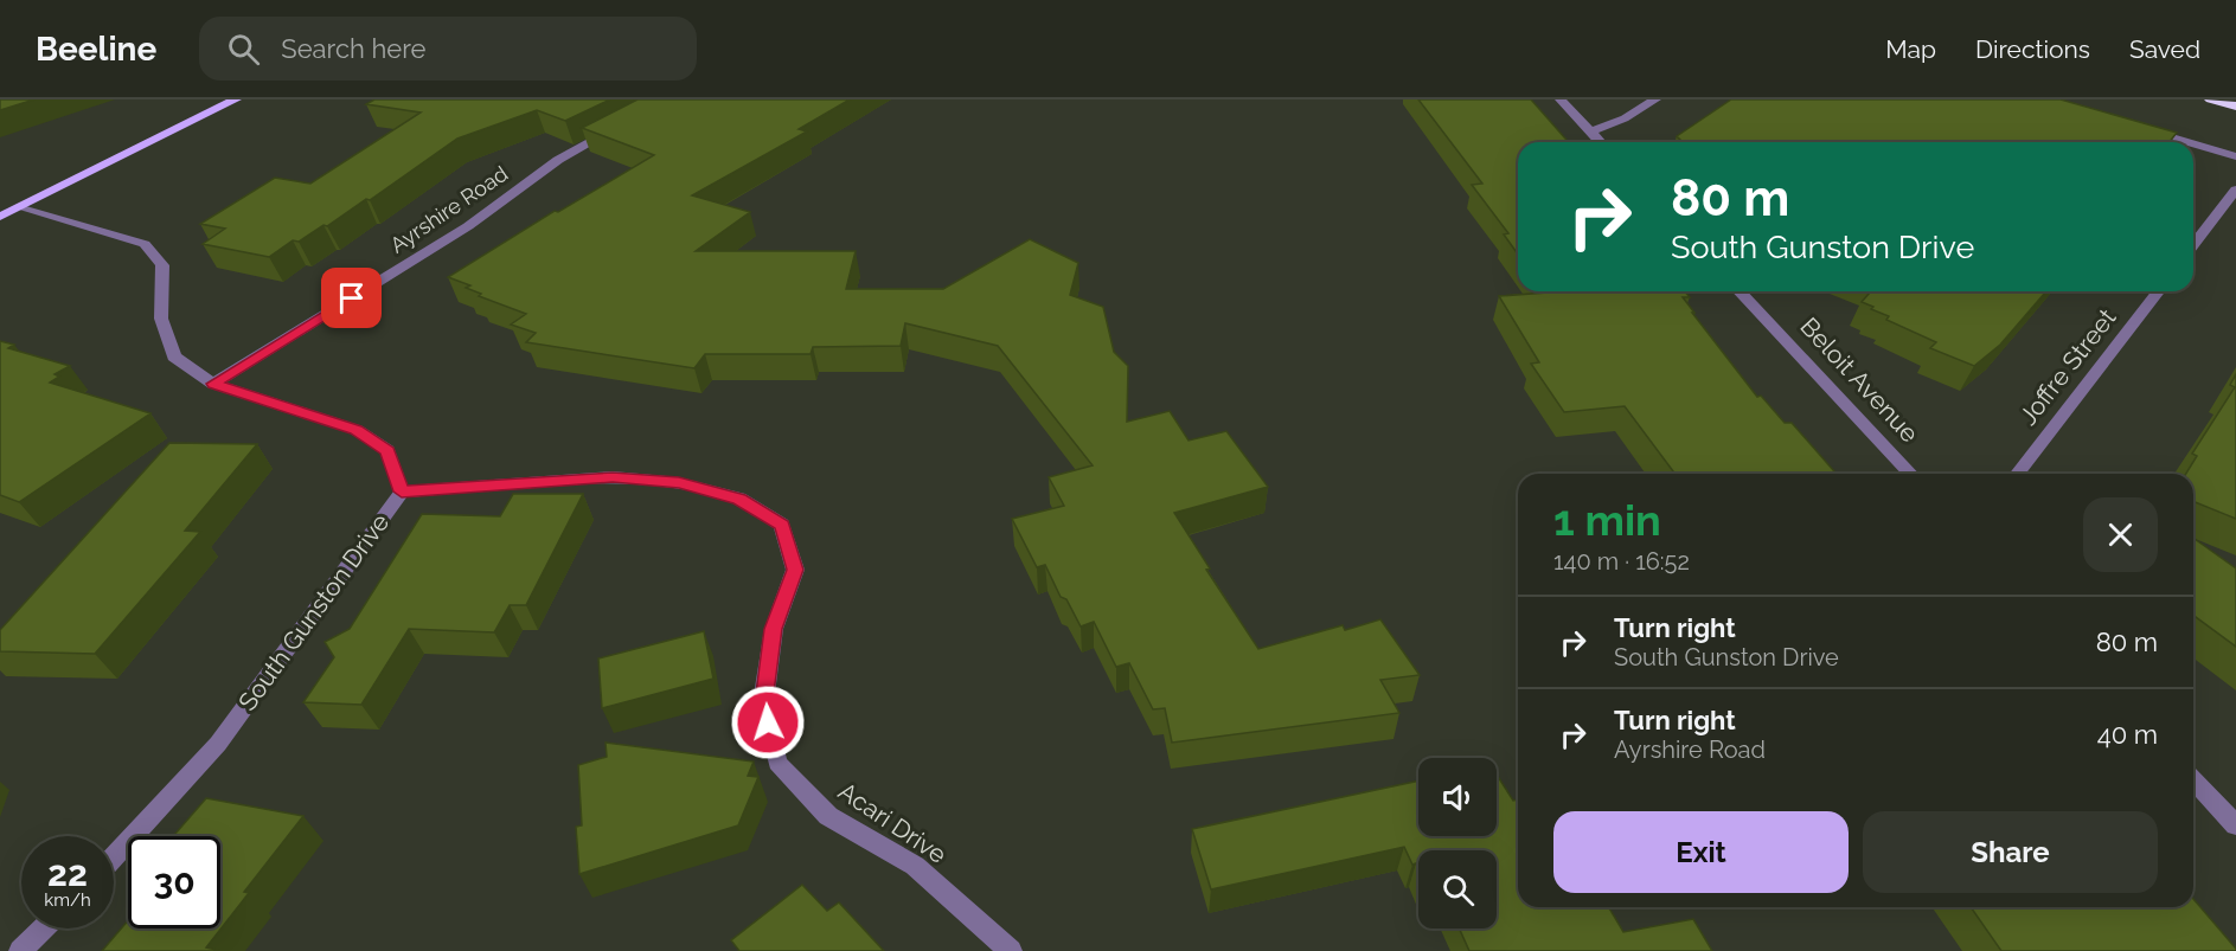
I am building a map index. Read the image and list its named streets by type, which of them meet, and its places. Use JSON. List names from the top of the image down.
{
  "streets": {
    "street": [
      "Ayrshire Road",
      "Joffre Street",
      "Beloit Avenue",
      "South Gunston Drive",
      "Acari Drive"
    ]
  },
  "crossings": [
    ["Ayrshire Road", "South Gunston Drive"],
    ["South Gunston Drive", "Acari Drive"]
  ],
  "page": {
    "header": "Beeline",
    "search": "Search here",
    "nav": ["Map", "Directions", "Saved"],
    "turn": ["80 m", "South Gunston Drive"],
    "heading": ["1 min", "140 m · 16:52"],
    "list": [
      {
        "name": "Turn right",
        "note": "South Gunston Drive",
        "value": "80 m"
      },
      {
        "name": "Turn right",
        "note": "Ayrshire Road",
        "value": "40 m"
      }
    ],
    "buttons": ["Exit", "Share"],
    "speed": "22 km/h",
    "limit": "30"
  }
}
